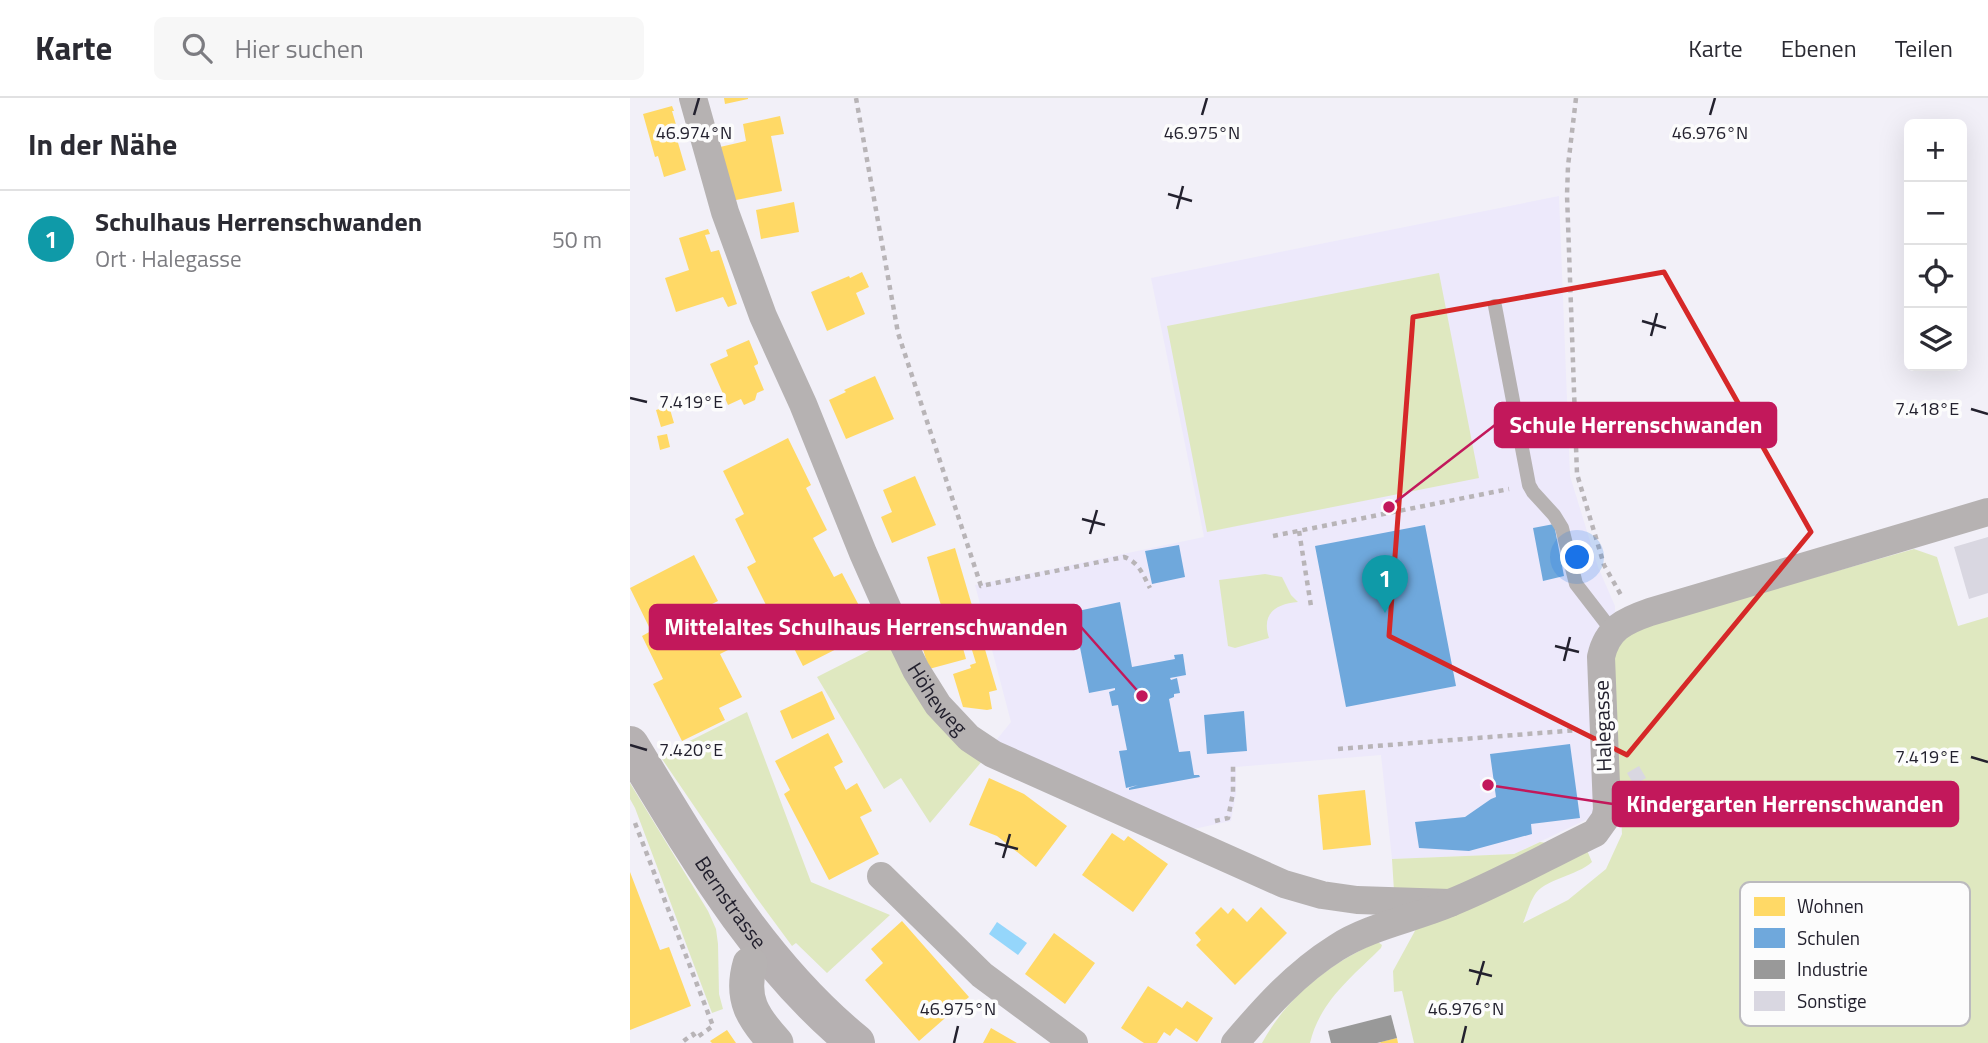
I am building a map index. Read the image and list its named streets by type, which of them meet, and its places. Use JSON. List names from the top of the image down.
{
  "streets": {
    "main road": ["Bernstrasse"],
    "street": ["Höheweg", "Halegasse"]
  },
  "crossings": [
    ["Höheweg", "Halegasse"]
  ],
  "places": ["Schule Herrenschwanden", "Mittelaltes Schulhaus Herrenschwanden", "Kindergarten Herrenschwanden"],
  "legend": [
    "Wohnen",
    "Schulen",
    "Industrie",
    "Sonstige"
  ],
  "page": {
    "header": "Karte",
    "search": "Hier suchen",
    "nav": ["Karte", "Ebenen", "Teilen"],
    "heading": "In der Nähe",
    "map_buttons": ["+", "−"],
    "list": [
      {
        "mark": "1",
        "name": "Schulhaus Herrenschwanden",
        "note": "Ort · Halegasse",
        "value": "50 m"
      }
    ],
    "pins": "1"
  },
  "coordinates": [
    "46.974°N",
    "46.975°N",
    "46.976°N",
    "7.419°E",
    "7.418°E",
    "7.420°E"
  ]
}
